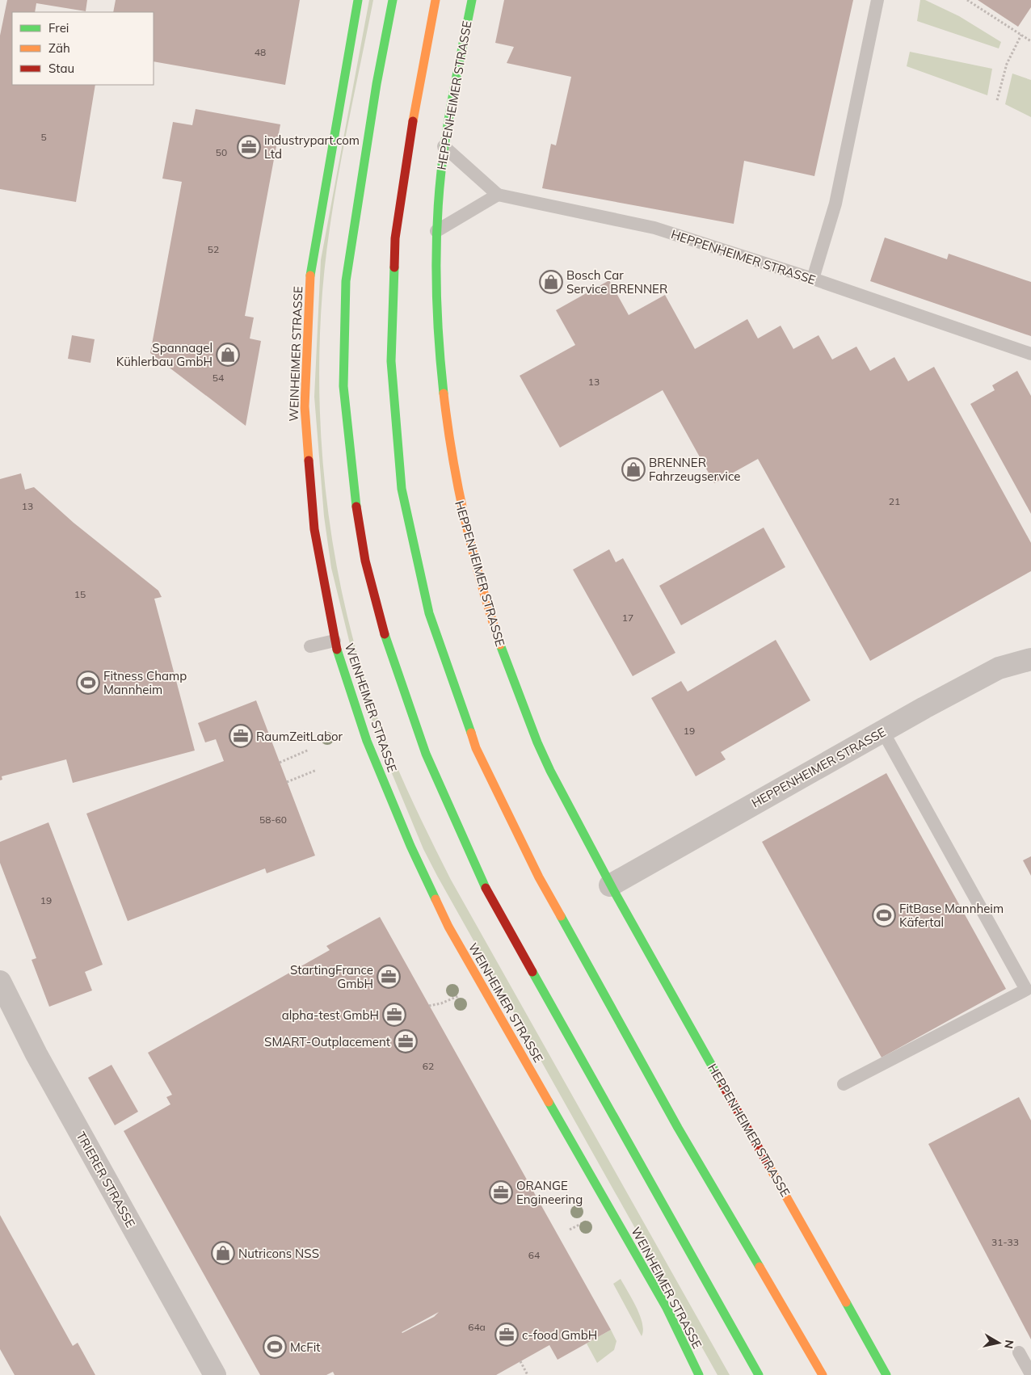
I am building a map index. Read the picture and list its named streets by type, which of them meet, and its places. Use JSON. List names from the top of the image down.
{
  "streets": {
    "main road": ["HEPPENHEIMER STRASSE", "WEINHEIMER STRASSE"],
    "street": ["TRIERER STRASSE"]
  },
  "places": {
    "office": [
      "industrypart.com Ltd",
      "RaumZeitLabor",
      "StartingFrance GmbH",
      "alpha-test GmbH",
      "SMART-Outplacement",
      "ORANGE Engineering",
      "c-food GmbH"
    ],
    "shop": [
      "Bosch Car Service BRENNER",
      "Spannagel Kühlerbau GmbH",
      "BRENNER Fahrzeugservice",
      "Nutricons NSS"
    ],
    "sports": ["Fitness Champ Mannheim", "FitBase Mannheim Käfertal", "McFit"]
  },
  "house_numbers": [
    "48",
    "5",
    "50",
    "52",
    "54",
    "13",
    "21",
    "13",
    "15",
    "17",
    "19",
    "58-60",
    "19",
    "62",
    "31-33",
    "64",
    "64a"
  ],
  "legend": ["Frei", "Zäh", "Stau"],
  "north": "right"
}
